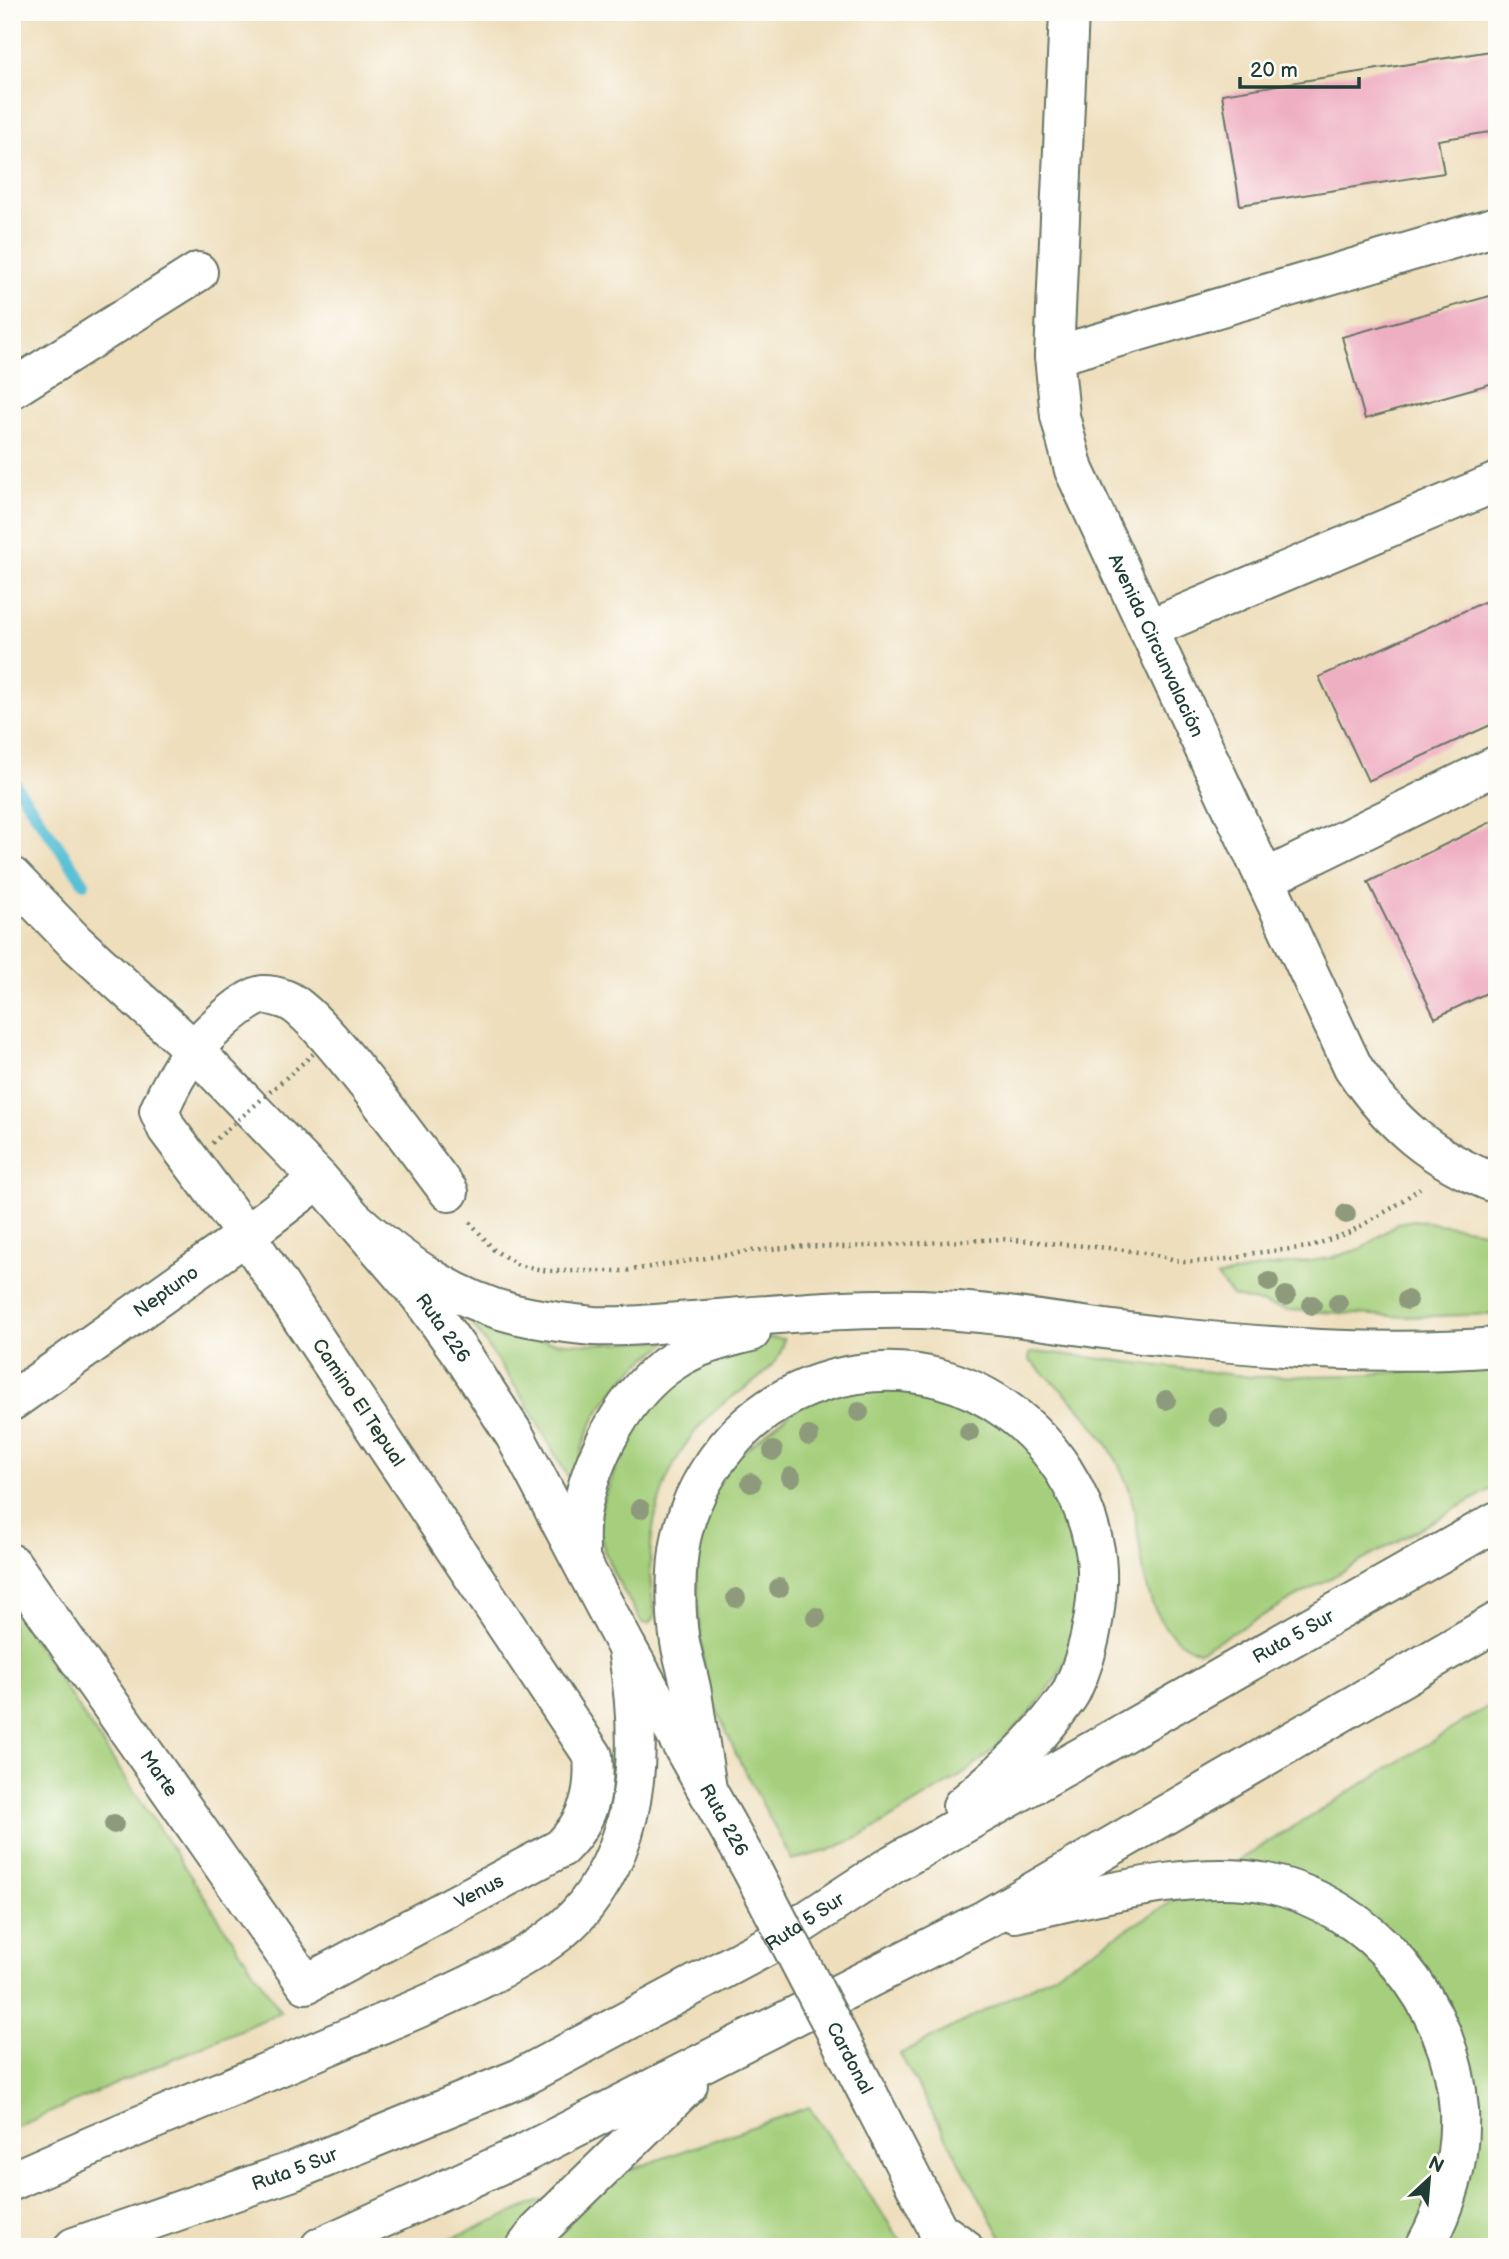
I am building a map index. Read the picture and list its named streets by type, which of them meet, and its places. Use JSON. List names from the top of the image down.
{
  "streets": {
    "main road": [
      "Avenida Circunvalación",
      "Neptuno",
      "Ruta 226",
      "Camino El Tepual",
      "Ruta 5 Sur",
      "Marte",
      "Venus",
      "Cardonal"
    ]
  },
  "crossings": [
    ["Neptuno", "Ruta 226"],
    ["Neptuno", "Camino El Tepual"],
    ["Ruta 226", "Camino El Tepual"],
    ["Ruta 226", "Cardonal"],
    ["Camino El Tepual", "Venus"],
    ["Marte", "Venus"]
  ],
  "scale_bar": "20 m",
  "north": "top right"
}
